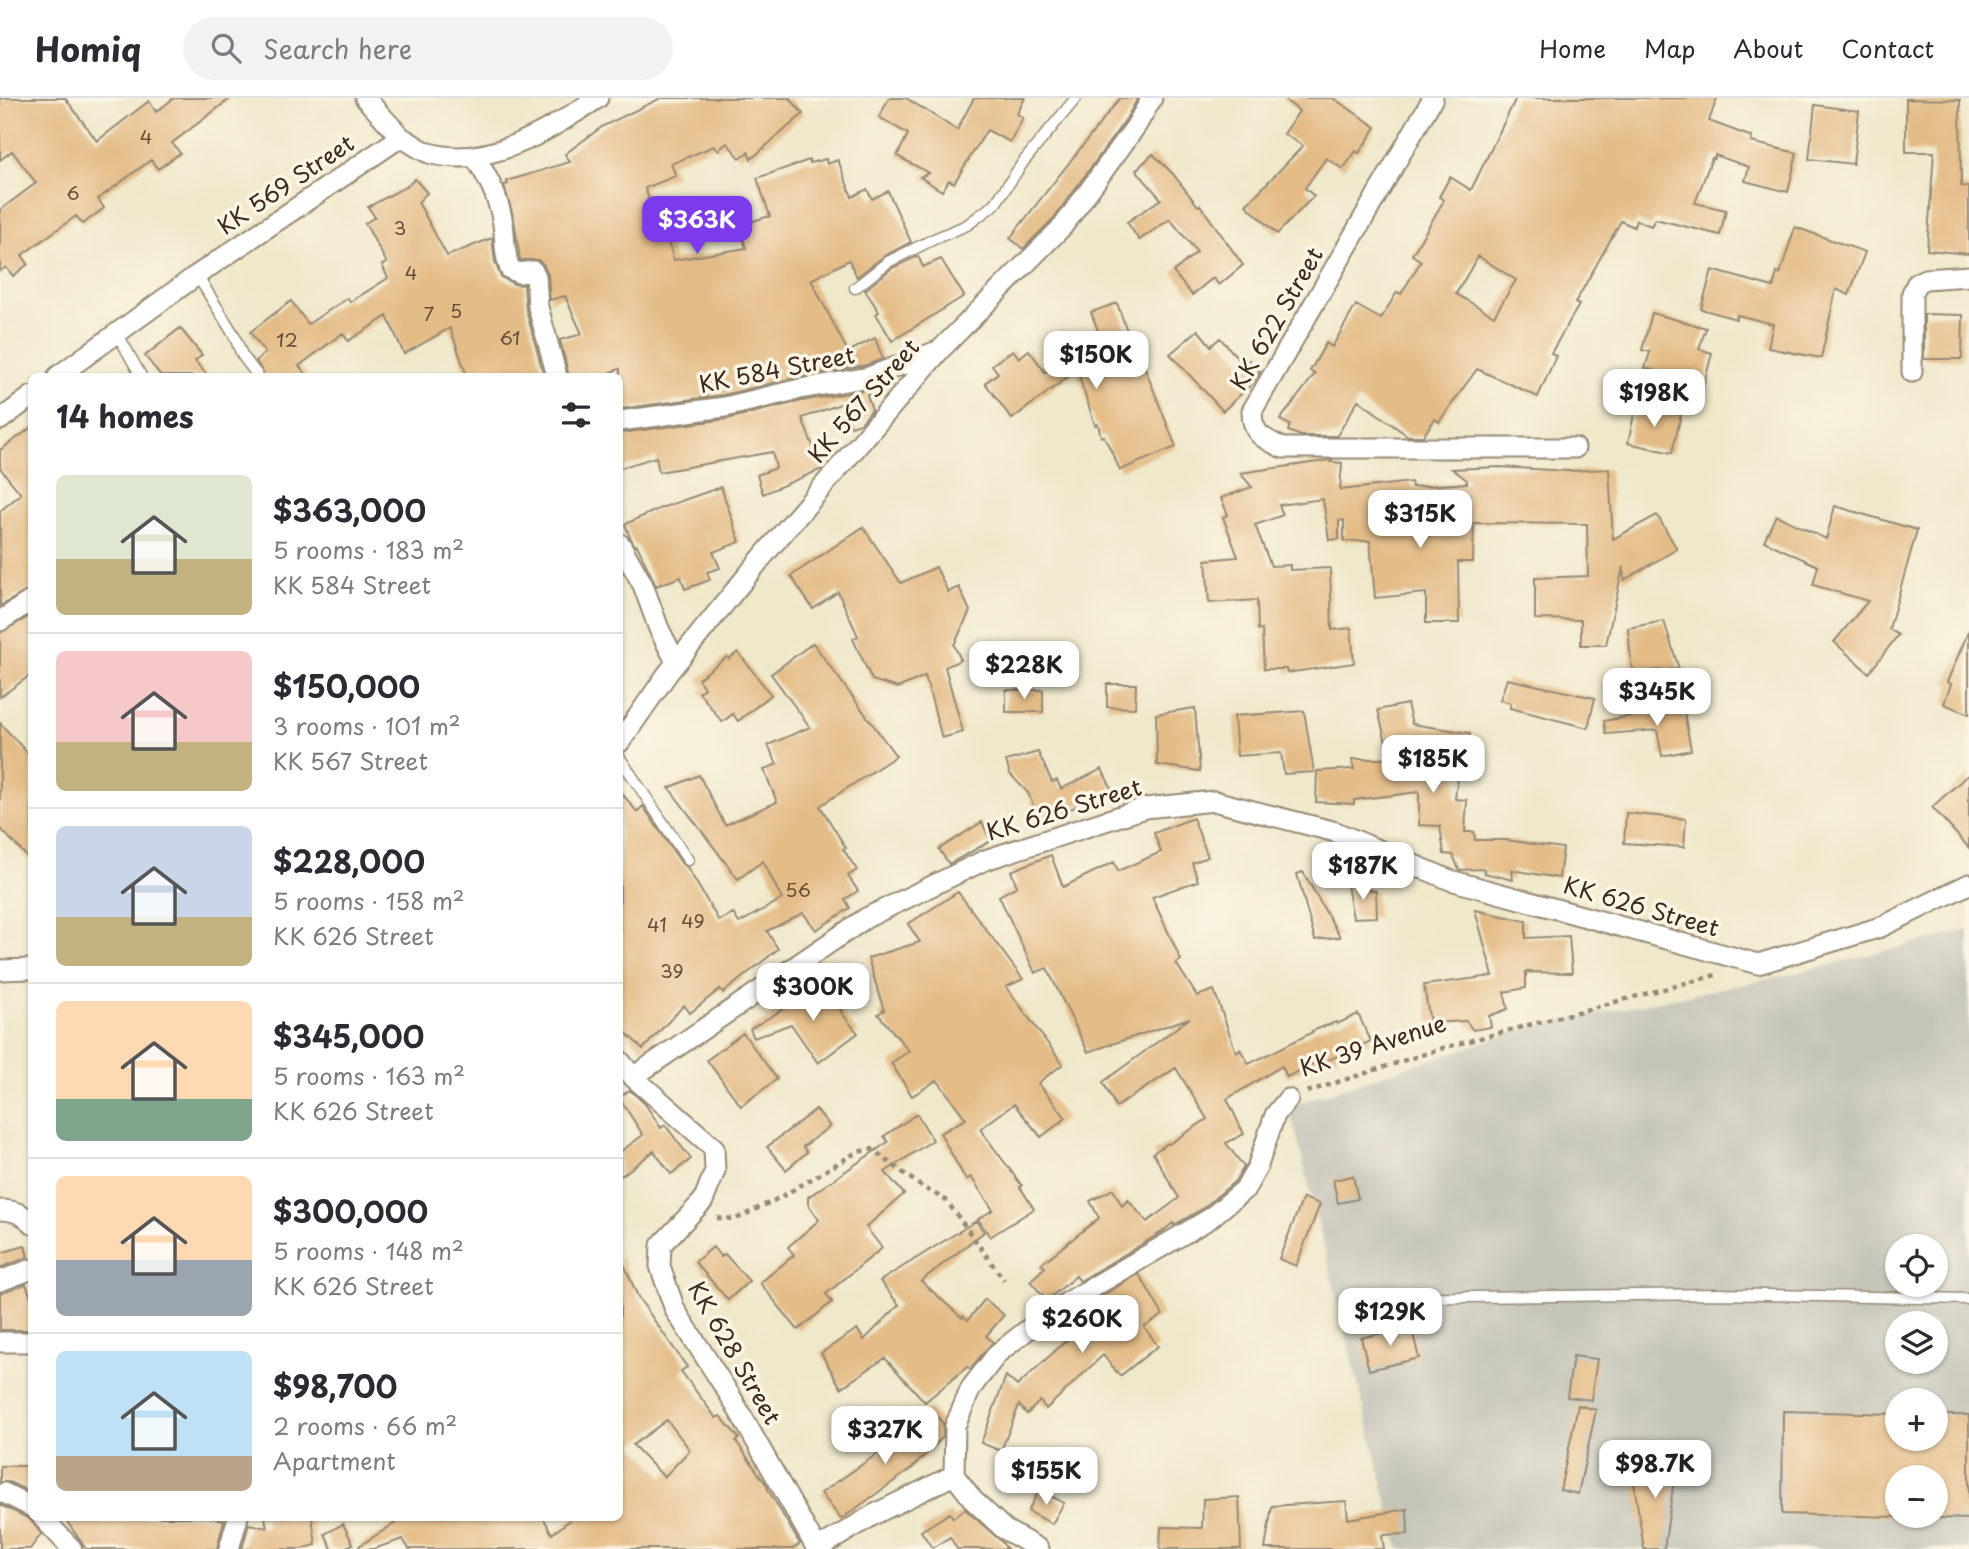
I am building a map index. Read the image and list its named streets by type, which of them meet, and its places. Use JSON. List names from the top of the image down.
{
  "streets": {
    "street": [
      "KK 569 Street",
      "KK 622 Street",
      "KK 584 Street",
      "KK 567 Street",
      "KK 626 Street",
      "KK 39 Avenue",
      "KK 628 Street"
    ]
  },
  "crossings": [
    ["KK 584 Street", "KK 567 Street"],
    ["KK 626 Street", "KK 628 Street"]
  ],
  "house_numbers": [
    "4",
    "6",
    "3",
    "4",
    "5",
    "7",
    "61",
    "12",
    "56",
    "49",
    "41",
    "39"
  ],
  "page": {
    "header": "Homiq",
    "search": "Search here",
    "nav": [
      "Home",
      "Map",
      "About",
      "Contact"
    ],
    "price": [
      "$363K",
      "$150K",
      "$198K",
      "$315K",
      "$228K",
      "$345K",
      "$185K",
      "$187K",
      "$300K",
      "$129K",
      "$260K",
      "$327K",
      "$98.7K",
      "$155K"
    ],
    "heading": "14 homes",
    "list": [
      {
        "name": "$363,000",
        "note": "5 rooms · 183 m² · KK 584 Street"
      },
      {
        "name": "$150,000",
        "note": "3 rooms · 101 m² · KK 567 Street"
      },
      {
        "name": "$228,000",
        "note": "5 rooms · 158 m² · KK 626 Street"
      },
      {
        "name": "$345,000",
        "note": "5 rooms · 163 m² · KK 626 Street"
      },
      {
        "name": "$300,000",
        "note": "5 rooms · 148 m² · KK 626 Street"
      },
      {
        "name": "$98,700",
        "note": "2 rooms · 66 m² · Apartment"
      }
    ],
    "map_buttons": ["+", "−"]
  }
}
